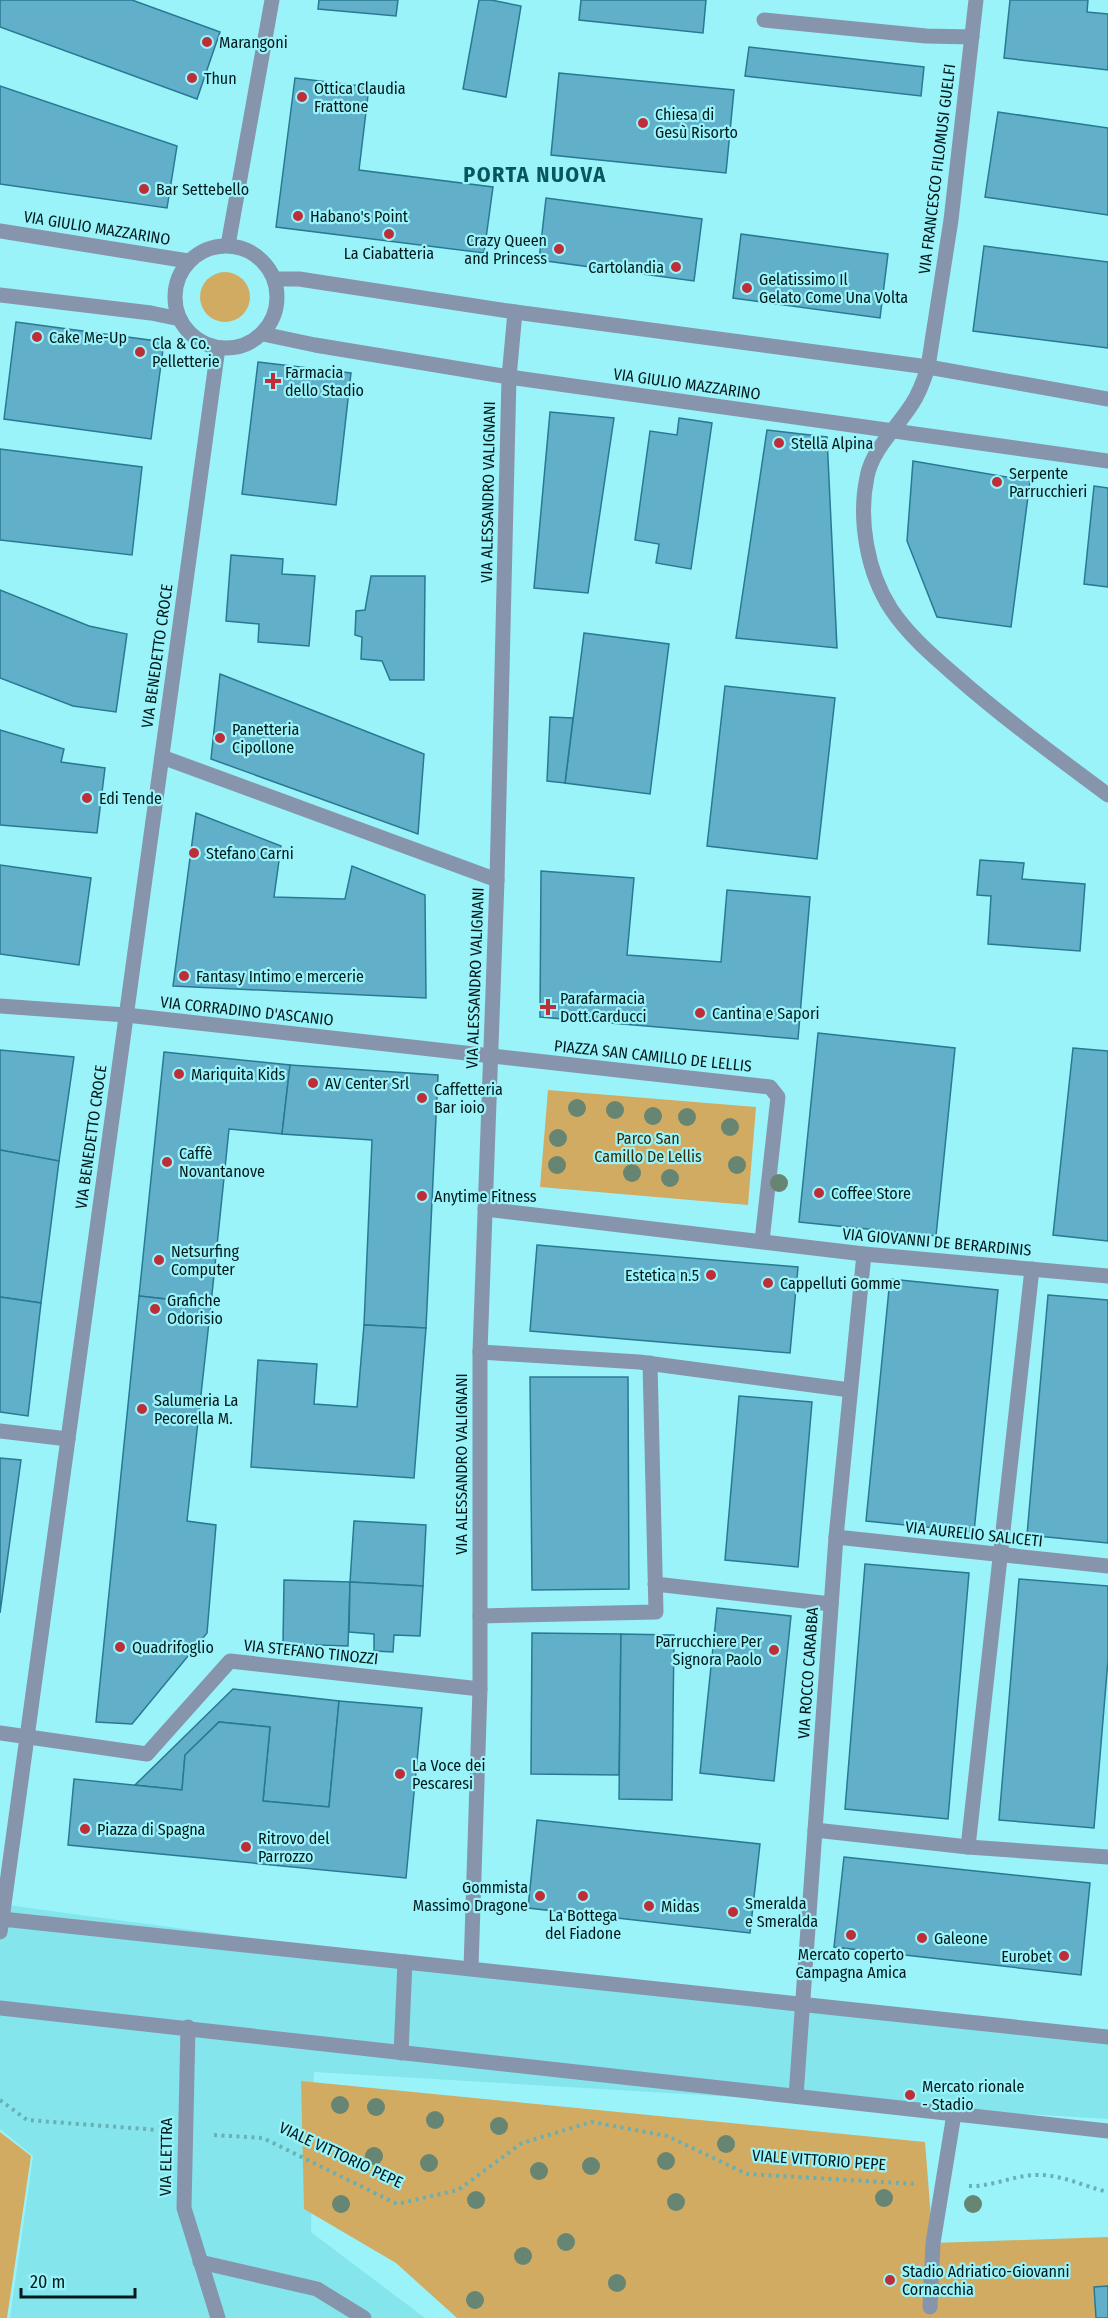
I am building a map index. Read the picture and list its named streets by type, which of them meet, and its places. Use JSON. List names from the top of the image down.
{
  "streets": {
    "street": [
      "VIA FRANCESCO FILOMUSI GUELFI",
      "VIA GIULIO MAZZARINO",
      "VIA ALESSANDRO VALIGNANI",
      "VIA BENEDETTO CROCE",
      "VIA CORRADINO D'ASCANIO",
      "PIAZZA SAN CAMILLO DE LELLIS",
      "VIA GIOVANNI DE BERARDINIS",
      "VIA AURELIO SALICETI",
      "VIA STEFANO TINOZZI",
      "VIA ROCCO CARABBA",
      "VIA ELETTRA"
    ],
    "path": ["VIALE VITTORIO PEPE"]
  },
  "crossings": [
    ["VIA FRANCESCO FILOMUSI GUELFI", "VIA GIULIO MAZZARINO"],
    ["VIA GIULIO MAZZARINO", "VIA ALESSANDRO VALIGNANI"],
    ["VIA GIULIO MAZZARINO", "VIA BENEDETTO CROCE"],
    ["VIA ALESSANDRO VALIGNANI", "VIA CORRADINO D'ASCANIO"],
    ["VIA ALESSANDRO VALIGNANI", "PIAZZA SAN CAMILLO DE LELLIS"],
    ["VIA ALESSANDRO VALIGNANI", "VIA STEFANO TINOZZI"],
    ["VIA BENEDETTO CROCE", "VIA CORRADINO D'ASCANIO"],
    ["VIA BENEDETTO CROCE", "VIA STEFANO TINOZZI"],
    ["VIA CORRADINO D'ASCANIO", "PIAZZA SAN CAMILLO DE LELLIS"],
    ["PIAZZA SAN CAMILLO DE LELLIS", "VIA GIOVANNI DE BERARDINIS"],
    ["VIA GIOVANNI DE BERARDINIS", "VIA ROCCO CARABBA"],
    ["VIA AURELIO SALICETI", "VIA ROCCO CARABBA"],
    ["VIALE VITTORIO PEPE", "VIA ELETTRA"]
  ],
  "districts": ["PORTA NUOVA"],
  "parks": ["Parco San Camillo De Lellis"],
  "places": {
    "other": [
      "Marangoni",
      "Thun",
      "Ottica Claudia Frattone",
      "Chiesa di Gesù Risorto",
      "Bar Settebello",
      "Habano's Point",
      "La Ciabatteria",
      "Crazy Queen and Princess",
      "Cartolandia",
      "Gelatissimo Il Gelato Come Una Volta",
      "Cake Me-Up",
      "Cla & Co. Pelletterie",
      "Stella Alpina",
      "Serpente Parrucchieri",
      "Panetteria Cipollone",
      "Edi Tende",
      "Stefano Carni",
      "Fantasy Intimo e mercerie",
      "Cantina e Sapori",
      "Mariquita Kids",
      "AV Center Srl",
      "Caffetteria Bar ioio",
      "Caffè Novantanove",
      "Coffee Store",
      "Anytime Fitness",
      "Netsurfing Computer",
      "Estetica n.5",
      "Cappelluti Gomme",
      "Grafiche Odorisio",
      "Salumeria La Pecorella M.",
      "Quadrifoglio",
      "Parrucchiere Per Signora Paolo",
      "La Voce dei Pescaresi",
      "Piazza di Spagna",
      "Ritrovo del Parrozzo",
      "Gommista Massimo Dragone",
      "La Bottega del Fiadone",
      "Midas",
      "Smeralda e Smeralda",
      "Mercato coperto Campagna Amica",
      "Galeone",
      "Eurobet",
      "Mercato rionale - Stadio",
      "Stadio Adriatico-Giovanni Cornacchia"
    ],
    "health": ["Farmacia dello Stadio", "Parafarmacia Dott.Carducci"]
  },
  "scale_bar": "20 m"
}
